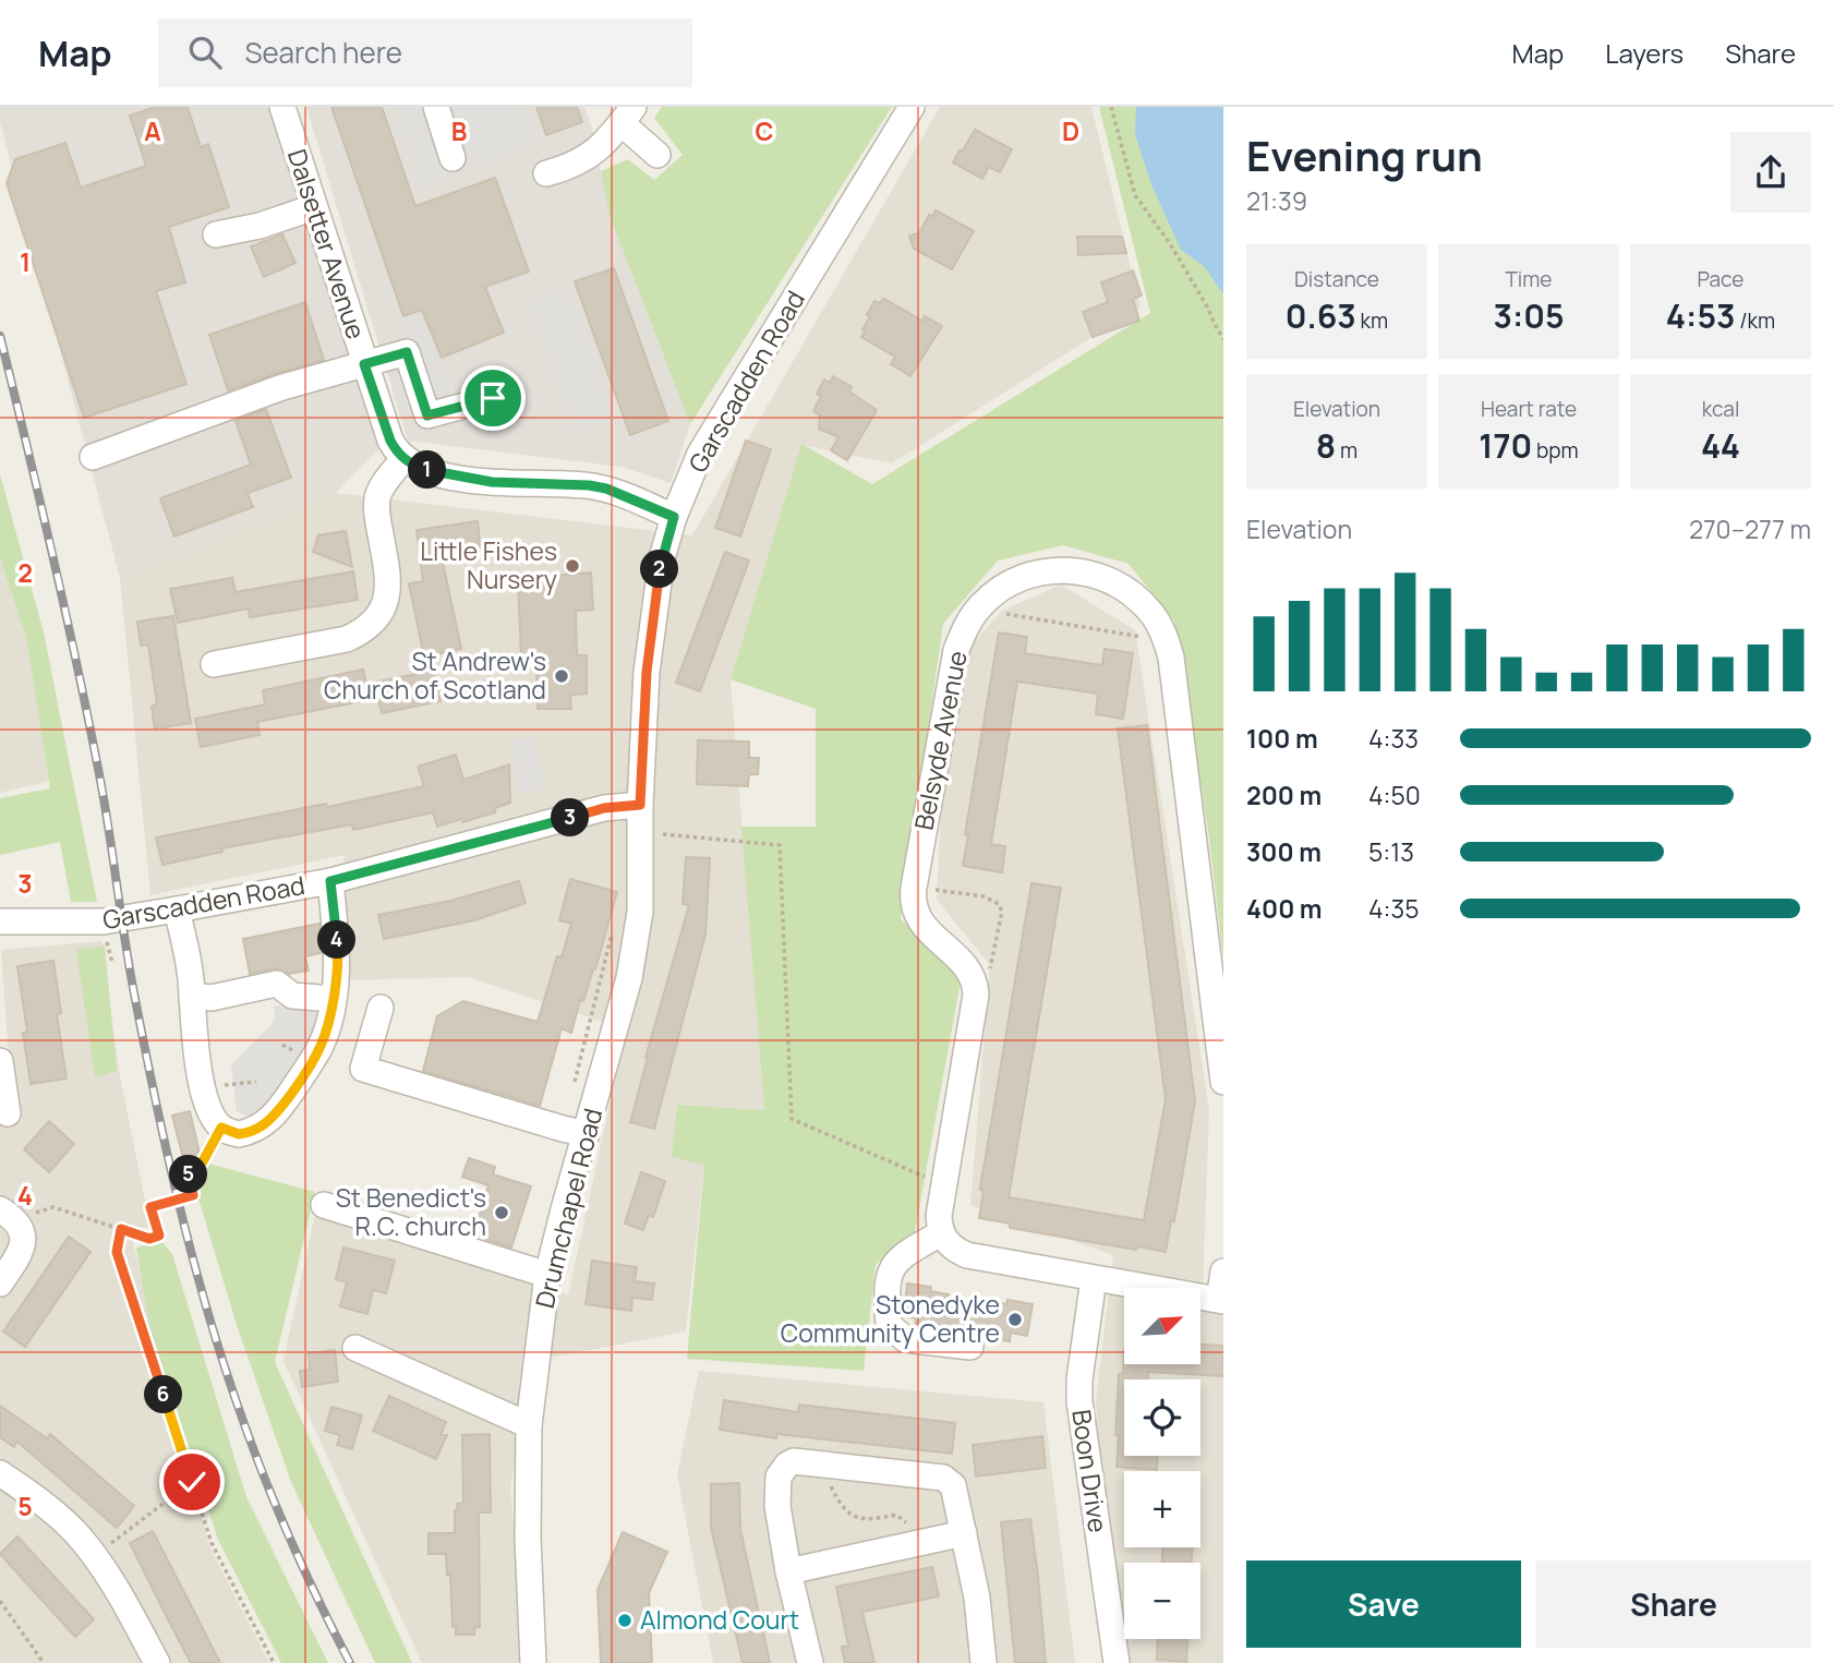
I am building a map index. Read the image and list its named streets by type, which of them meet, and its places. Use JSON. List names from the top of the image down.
{
  "streets": {
    "street": [
      "Dalsetter Avenue",
      "Garscadden Road",
      "Belsyde Avenue",
      "Drumchapel Road",
      "Boon Drive"
    ]
  },
  "crossings": [
    ["Garscadden Road", "Drumchapel Road"]
  ],
  "places": [
    "Little Fishes Nursery",
    "St Andrew's Church of Scotland",
    "St Benedict's R.C. church",
    "Stonedyke Community Centre",
    "Almond Court"
  ],
  "north": "top right",
  "page": {
    "header": "Map",
    "search": "Search here",
    "nav": ["Map", "Layers", "Share"],
    "heading": ["Evening run", "21:39"],
    "stats": [
      ["Distance", "0.63 km"],
      ["Time", "3:05"],
      ["Pace", "4:53 /km"],
      ["Elevation", "8 m"],
      ["Heart rate", "170 bpm"],
      ["kcal", "44"]
    ],
    "pins": [
      "1",
      "2",
      "3",
      "4",
      "5",
      "6"
    ],
    "chart": ["Elevation", "270–277 m"],
    "list": [
      {
        "name": "100 m",
        "note": "4:33"
      },
      {
        "name": "200 m",
        "note": "4:50"
      },
      {
        "name": "300 m",
        "note": "5:13"
      },
      {
        "name": "400 m",
        "note": "4:35"
      }
    ],
    "map_buttons": ["+", "−"],
    "buttons": ["Save", "Share"]
  },
  "grid": {
    "columns": [
      "A",
      "B",
      "C",
      "D"
    ],
    "rows": [
      "1",
      "2",
      "3",
      "4",
      "5"
    ]
  }
}
